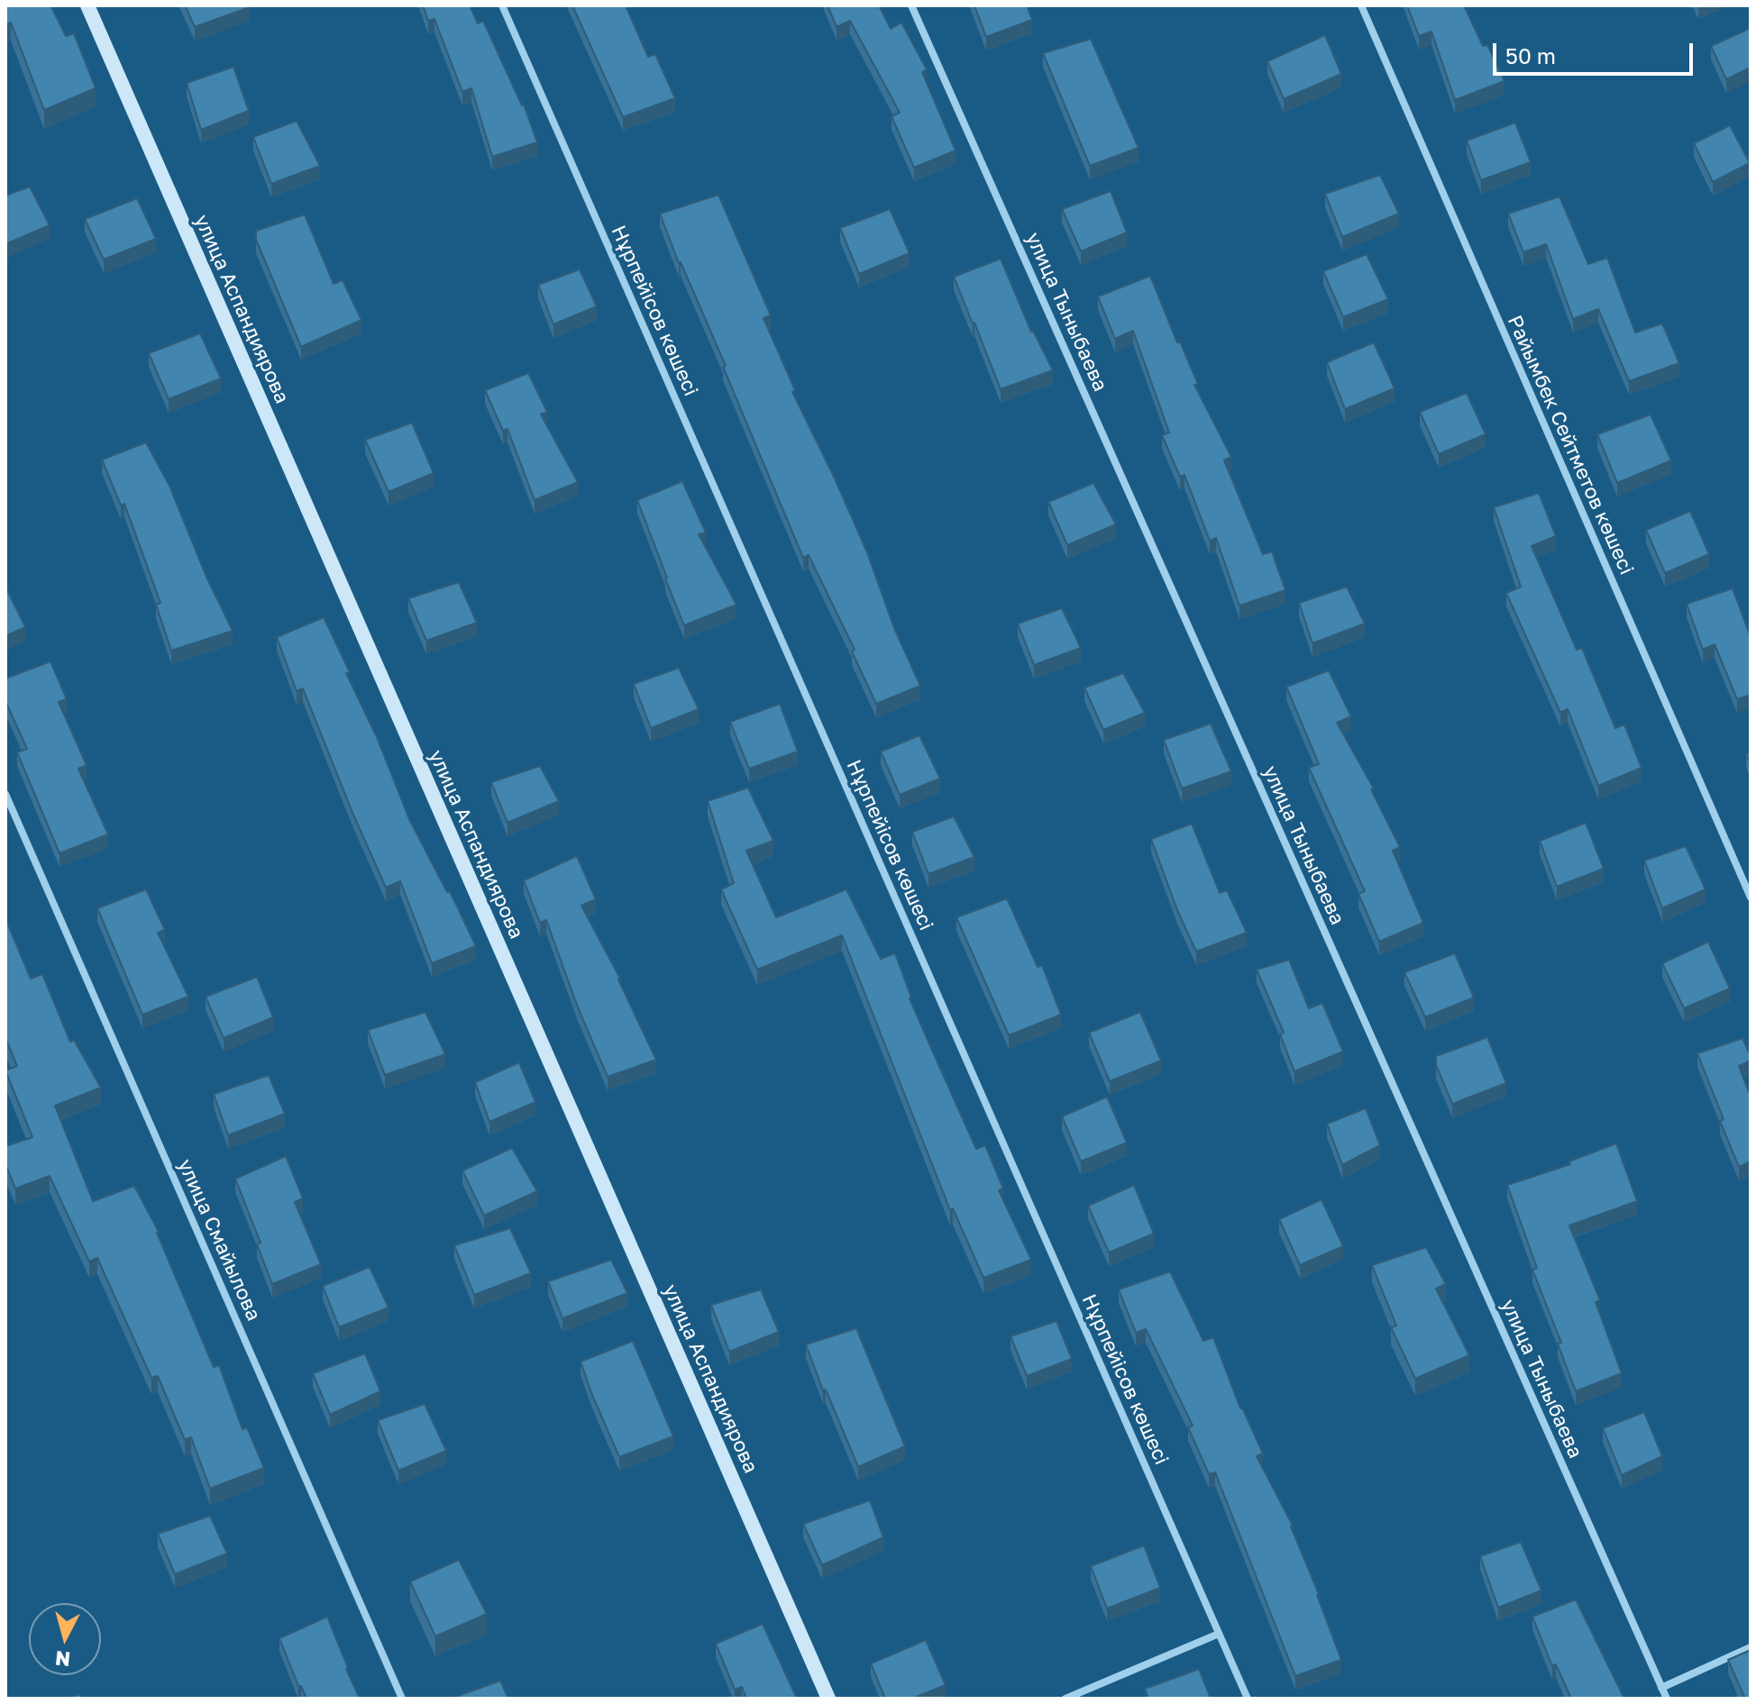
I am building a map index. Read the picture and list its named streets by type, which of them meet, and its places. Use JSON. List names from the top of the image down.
{
  "streets": {
    "street": [
      "улица Аспандиярова",
      "Нұрпейісов көшесі",
      "улица Тыныбаева",
      "Райымбек Сейтметов көшесі",
      "улица Смайылова"
    ]
  },
  "scale_bar": "50 m",
  "north": "bottom"
}
